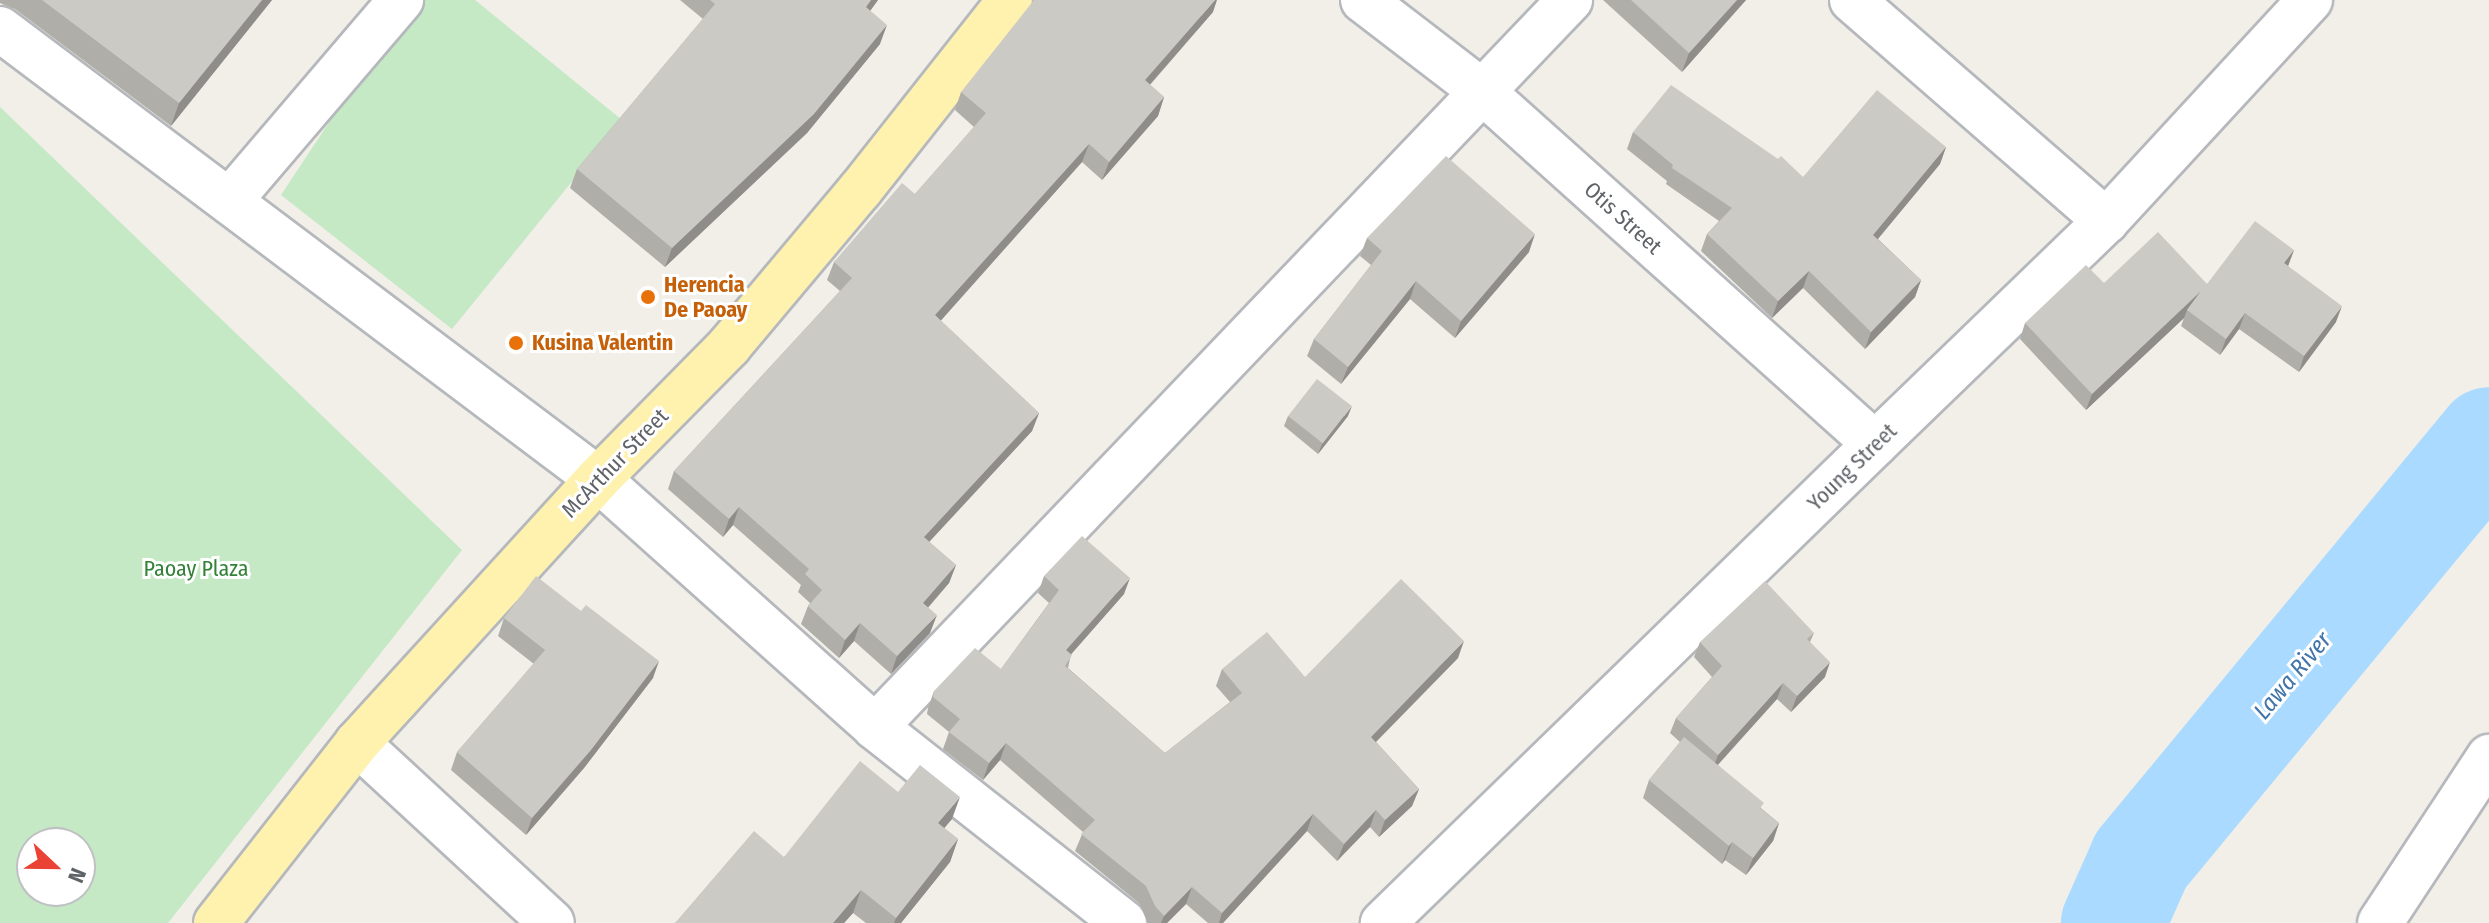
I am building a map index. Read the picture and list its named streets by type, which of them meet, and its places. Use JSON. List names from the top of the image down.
{
  "streets": {
    "main road": ["McArthur Street"],
    "street": ["Otis Street", "Young Street"]
  },
  "crossings": [
    ["Otis Street", "Young Street"]
  ],
  "water": ["Lawa River"],
  "parks": ["Paoay Plaza"],
  "places": ["Herencia De Paoay", "Kusina Valentin"],
  "north": "right"
}
